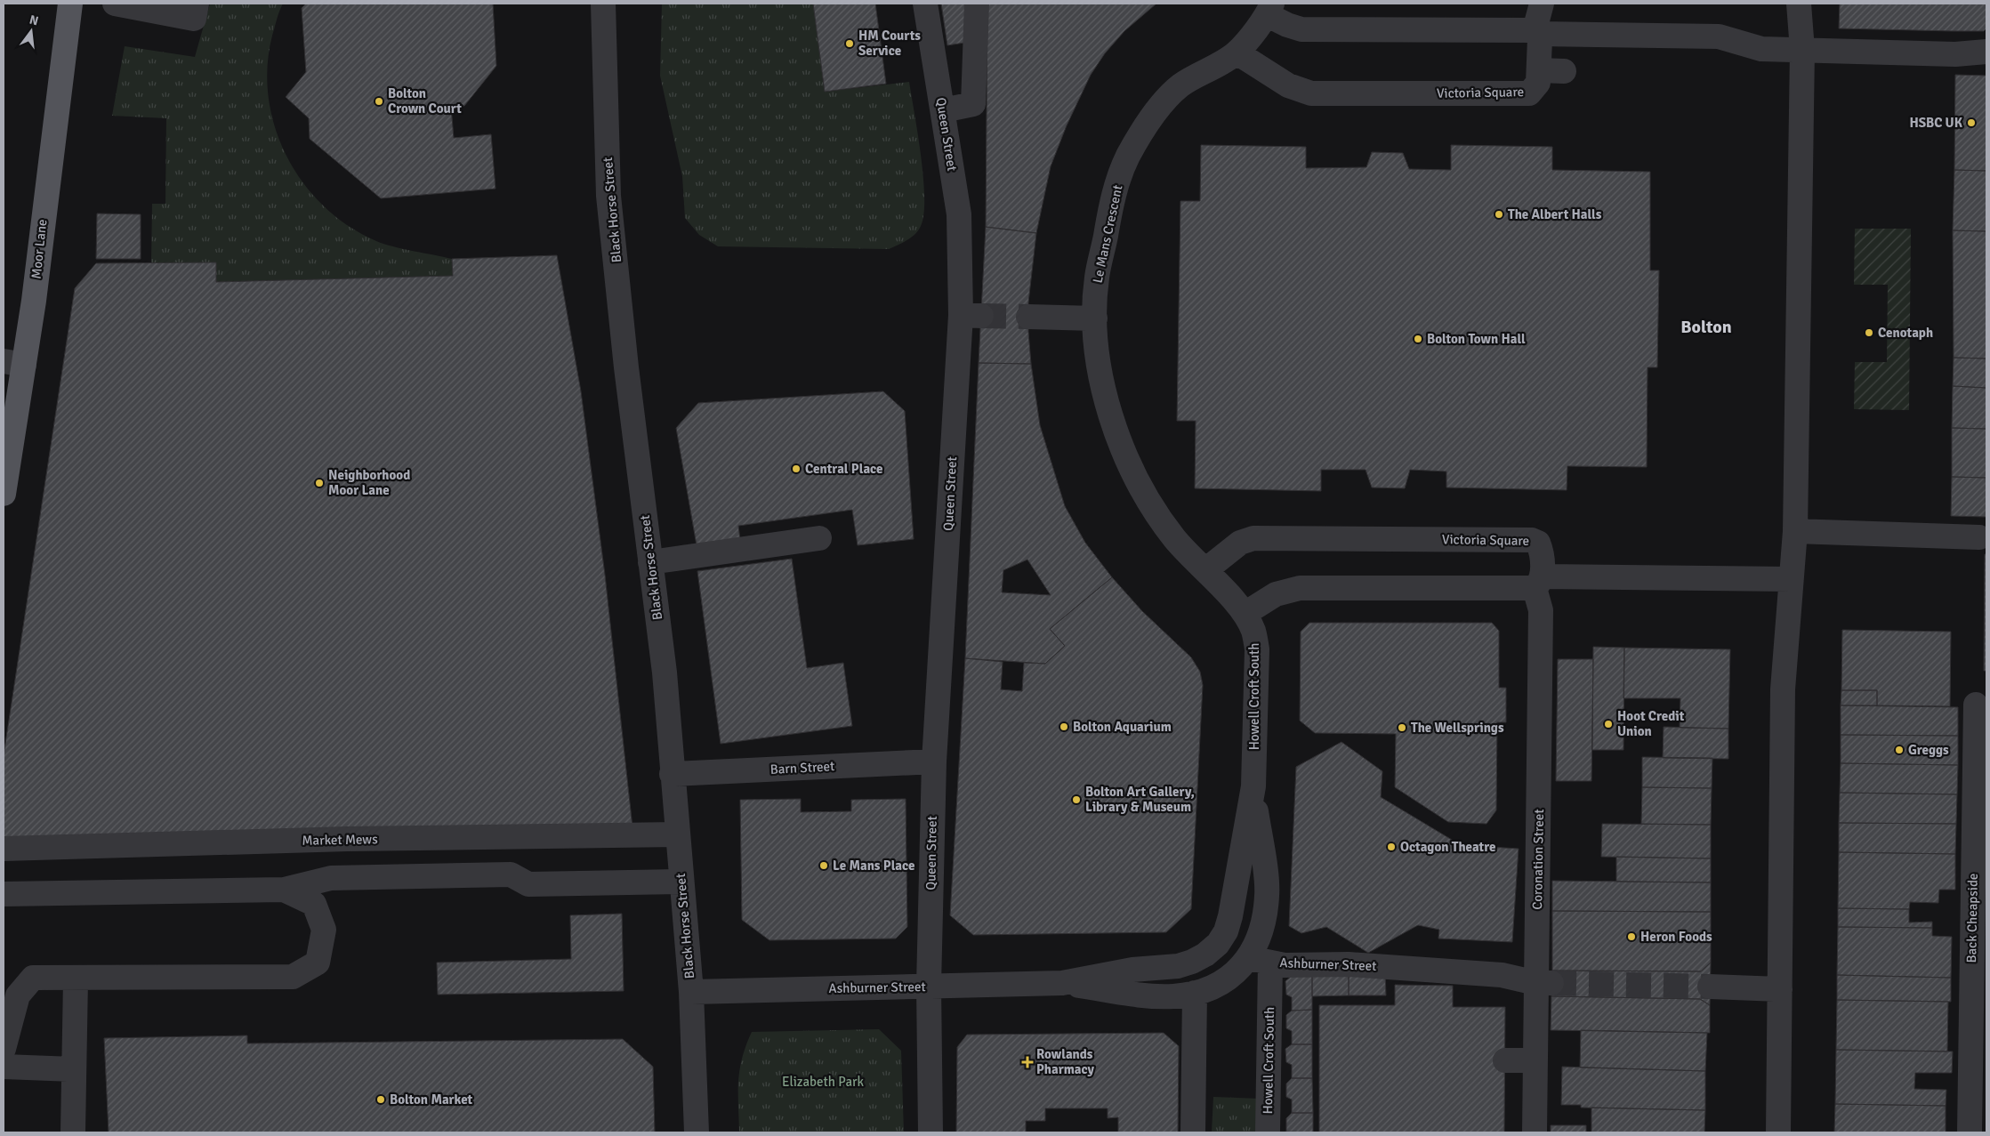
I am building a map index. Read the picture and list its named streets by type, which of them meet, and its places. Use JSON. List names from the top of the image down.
{
  "streets": {
    "main road": ["Moor Lane"],
    "street": [
      "Victoria Square",
      "Queen Street",
      "Black Horse Street",
      "Le Mans Crescent",
      "Howell Croft South",
      "Barn Street",
      "Market Mews",
      "Coronation Street",
      "Back Cheapside",
      "Ashburner Street"
    ]
  },
  "crossings": [
    ["Victoria Square", "Le Mans Crescent"],
    ["Victoria Square", "Howell Croft South"],
    ["Victoria Square", "Coronation Street"],
    ["Queen Street", "Barn Street"],
    ["Queen Street", "Ashburner Street"],
    ["Black Horse Street", "Barn Street"],
    ["Black Horse Street", "Market Mews"],
    ["Black Horse Street", "Ashburner Street"],
    ["Le Mans Crescent", "Howell Croft South"],
    ["Howell Croft South", "Ashburner Street"],
    ["Coronation Street", "Ashburner Street"]
  ],
  "districts": ["Bolton"],
  "parks": ["Elizabeth Park"],
  "places": {
    "other": [
      "HM Courts Service",
      "Bolton Crown Court",
      "HSBC UK",
      "The Albert Halls",
      "Cenotaph",
      "Bolton Town Hall",
      "Central Place",
      "Neighborhood Moor Lane",
      "Hoot Credit Union",
      "Bolton Aquarium",
      "The Wellsprings",
      "Greggs",
      "Bolton Art Gallery, Library & Museum",
      "Octagon Theatre",
      "Le Mans Place",
      "Heron Foods",
      "Bolton Market"
    ],
    "health": ["Rowlands Pharmacy"]
  },
  "north": "top"
}
